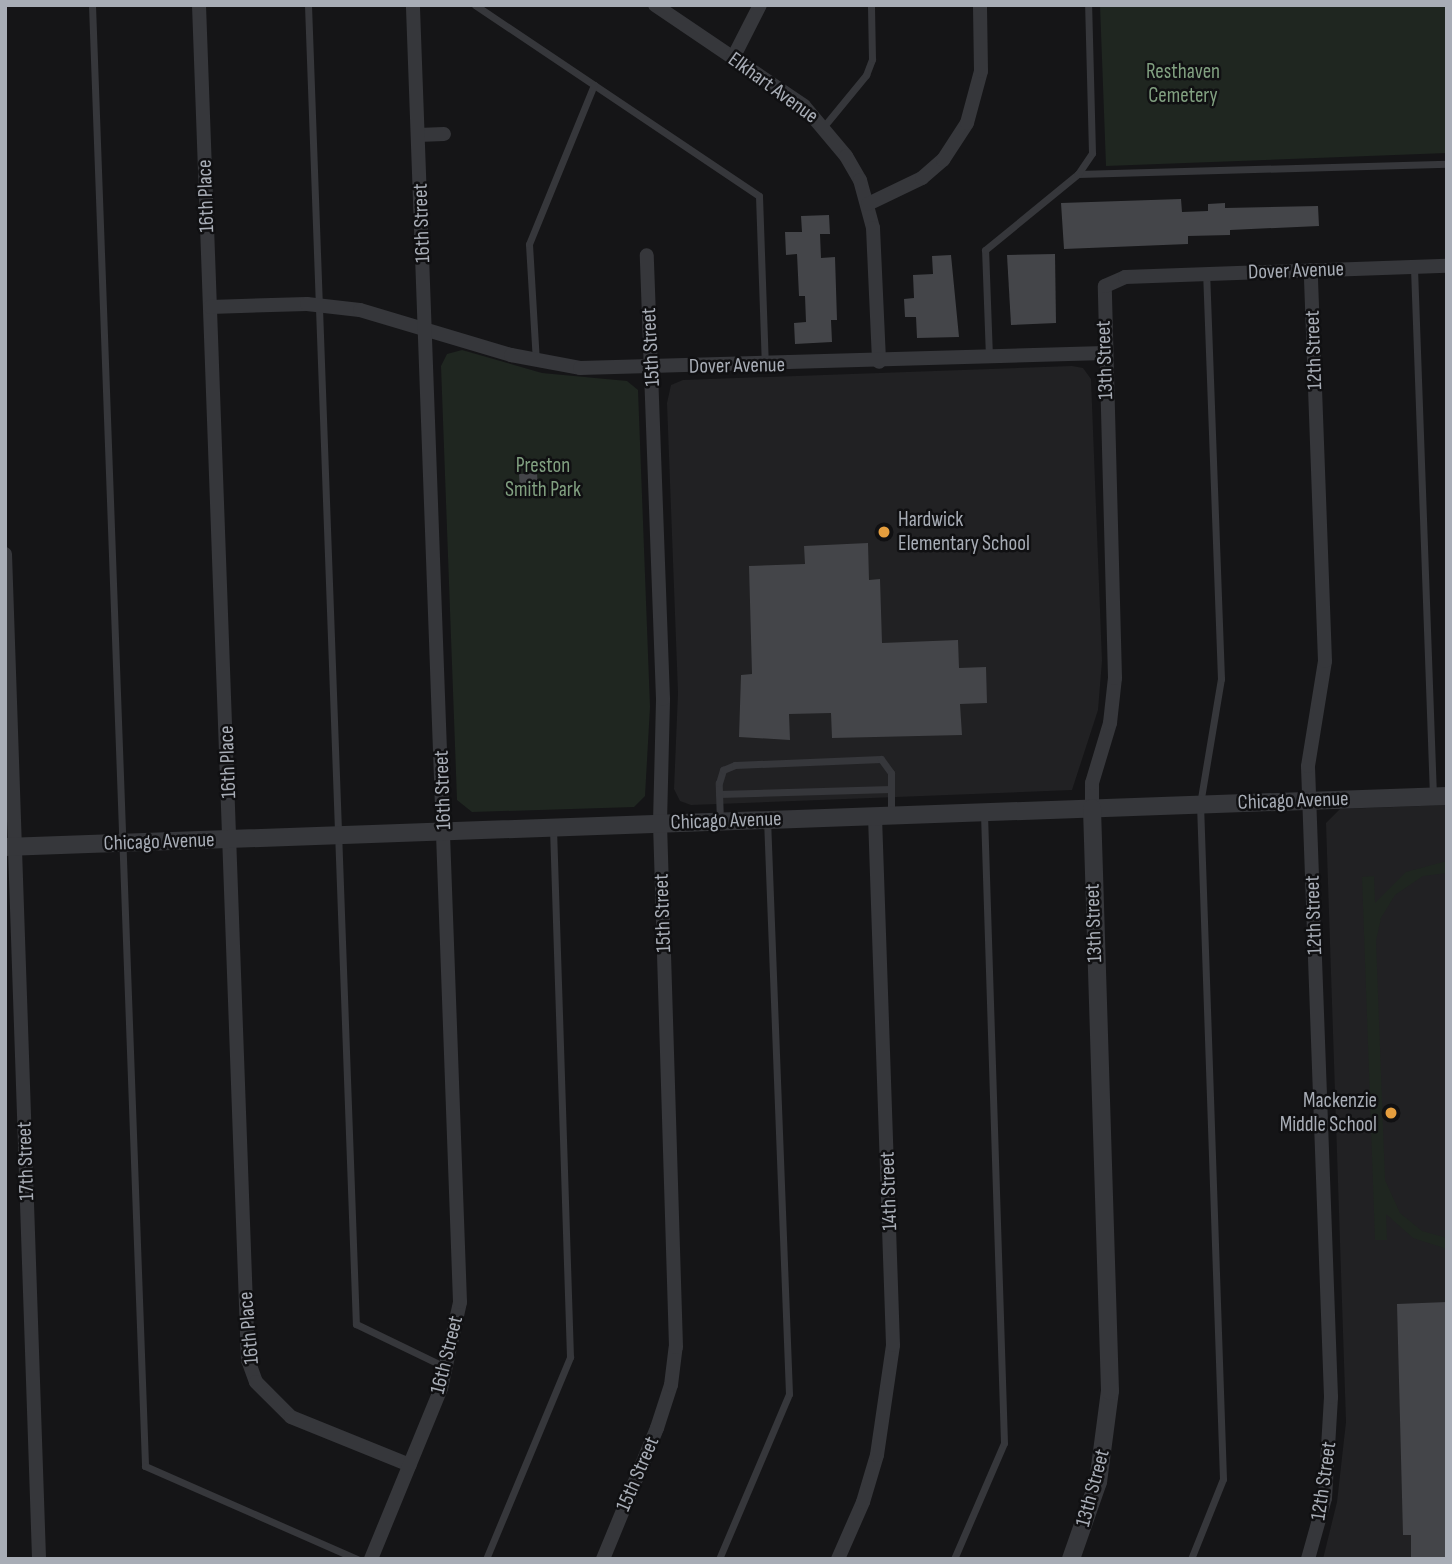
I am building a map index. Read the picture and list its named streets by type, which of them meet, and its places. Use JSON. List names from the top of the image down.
{
  "streets": {
    "street": [
      "Elkhart Avenue",
      "16th Place",
      "16th Street",
      "Dover Avenue",
      "15th Street",
      "12th Street",
      "13th Street",
      "Chicago Avenue",
      "17th Street",
      "14th Street"
    ]
  },
  "crossings": [
    ["Elkhart Avenue", "Dover Avenue"],
    ["16th Place", "16th Street"],
    ["16th Place", "Dover Avenue"],
    ["16th Place", "Chicago Avenue"],
    ["16th Street", "Dover Avenue"],
    ["16th Street", "Chicago Avenue"],
    ["Dover Avenue", "15th Street"],
    ["Dover Avenue", "12th Street"],
    ["Dover Avenue", "13th Street"],
    ["15th Street", "Chicago Avenue"],
    ["12th Street", "Chicago Avenue"],
    ["13th Street", "Chicago Avenue"],
    ["Chicago Avenue", "17th Street"],
    ["Chicago Avenue", "14th Street"]
  ],
  "parks": ["Resthaven Cemetery", "Preston Smith Park"],
  "places": ["Hardwick Elementary School", "Mackenzie Middle School"]
}
